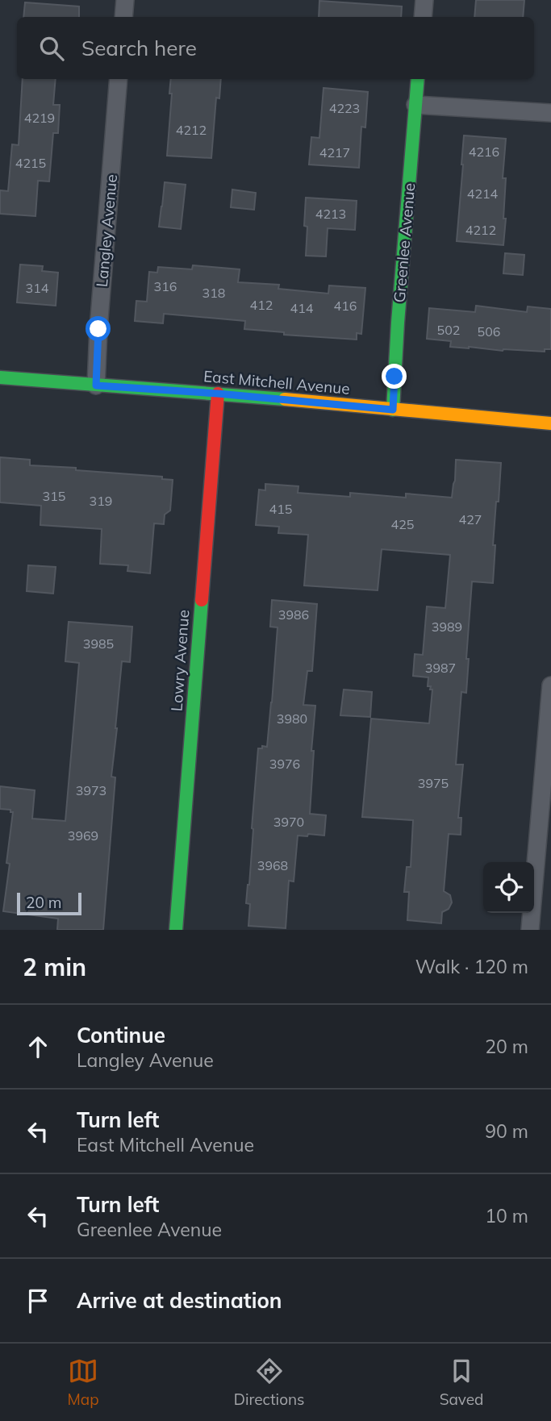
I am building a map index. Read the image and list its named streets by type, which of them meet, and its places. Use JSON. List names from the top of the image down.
{
  "streets": {
    "street": [
      "Langley Avenue",
      "Greenlee Avenue",
      "East Mitchell Avenue",
      "Lowry Avenue"
    ]
  },
  "crossings": [
    ["Langley Avenue", "East Mitchell Avenue"],
    ["Greenlee Avenue", "East Mitchell Avenue"],
    ["East Mitchell Avenue", "Lowry Avenue"]
  ],
  "house_numbers": [
    "4223",
    "4219",
    "4212",
    "4216",
    "4217",
    "4215",
    "4214",
    "4213",
    "4212",
    "316",
    "314",
    "318",
    "412",
    "416",
    "414",
    "502",
    "506",
    "315",
    "319",
    "415",
    "427",
    "425",
    "3986",
    "3989",
    "3985",
    "3987",
    "3980",
    "3976",
    "3975",
    "3973",
    "3970",
    "3969",
    "3968"
  ],
  "scale_bar": "20 m",
  "page": {
    "search": "Search here",
    "scale": "20 m",
    "heading": ["2 min", "Walk · 120 m"],
    "list": [
      ["Continue", "Langley Avenue", "20 m"],
      ["Turn left", "East Mitchell Avenue", "90 m"],
      ["Turn left", "Greenlee Avenue", "10 m"],
      "Arrive at destination"
    ],
    "nav": ["Map", "Directions", "Saved"]
  }
}
